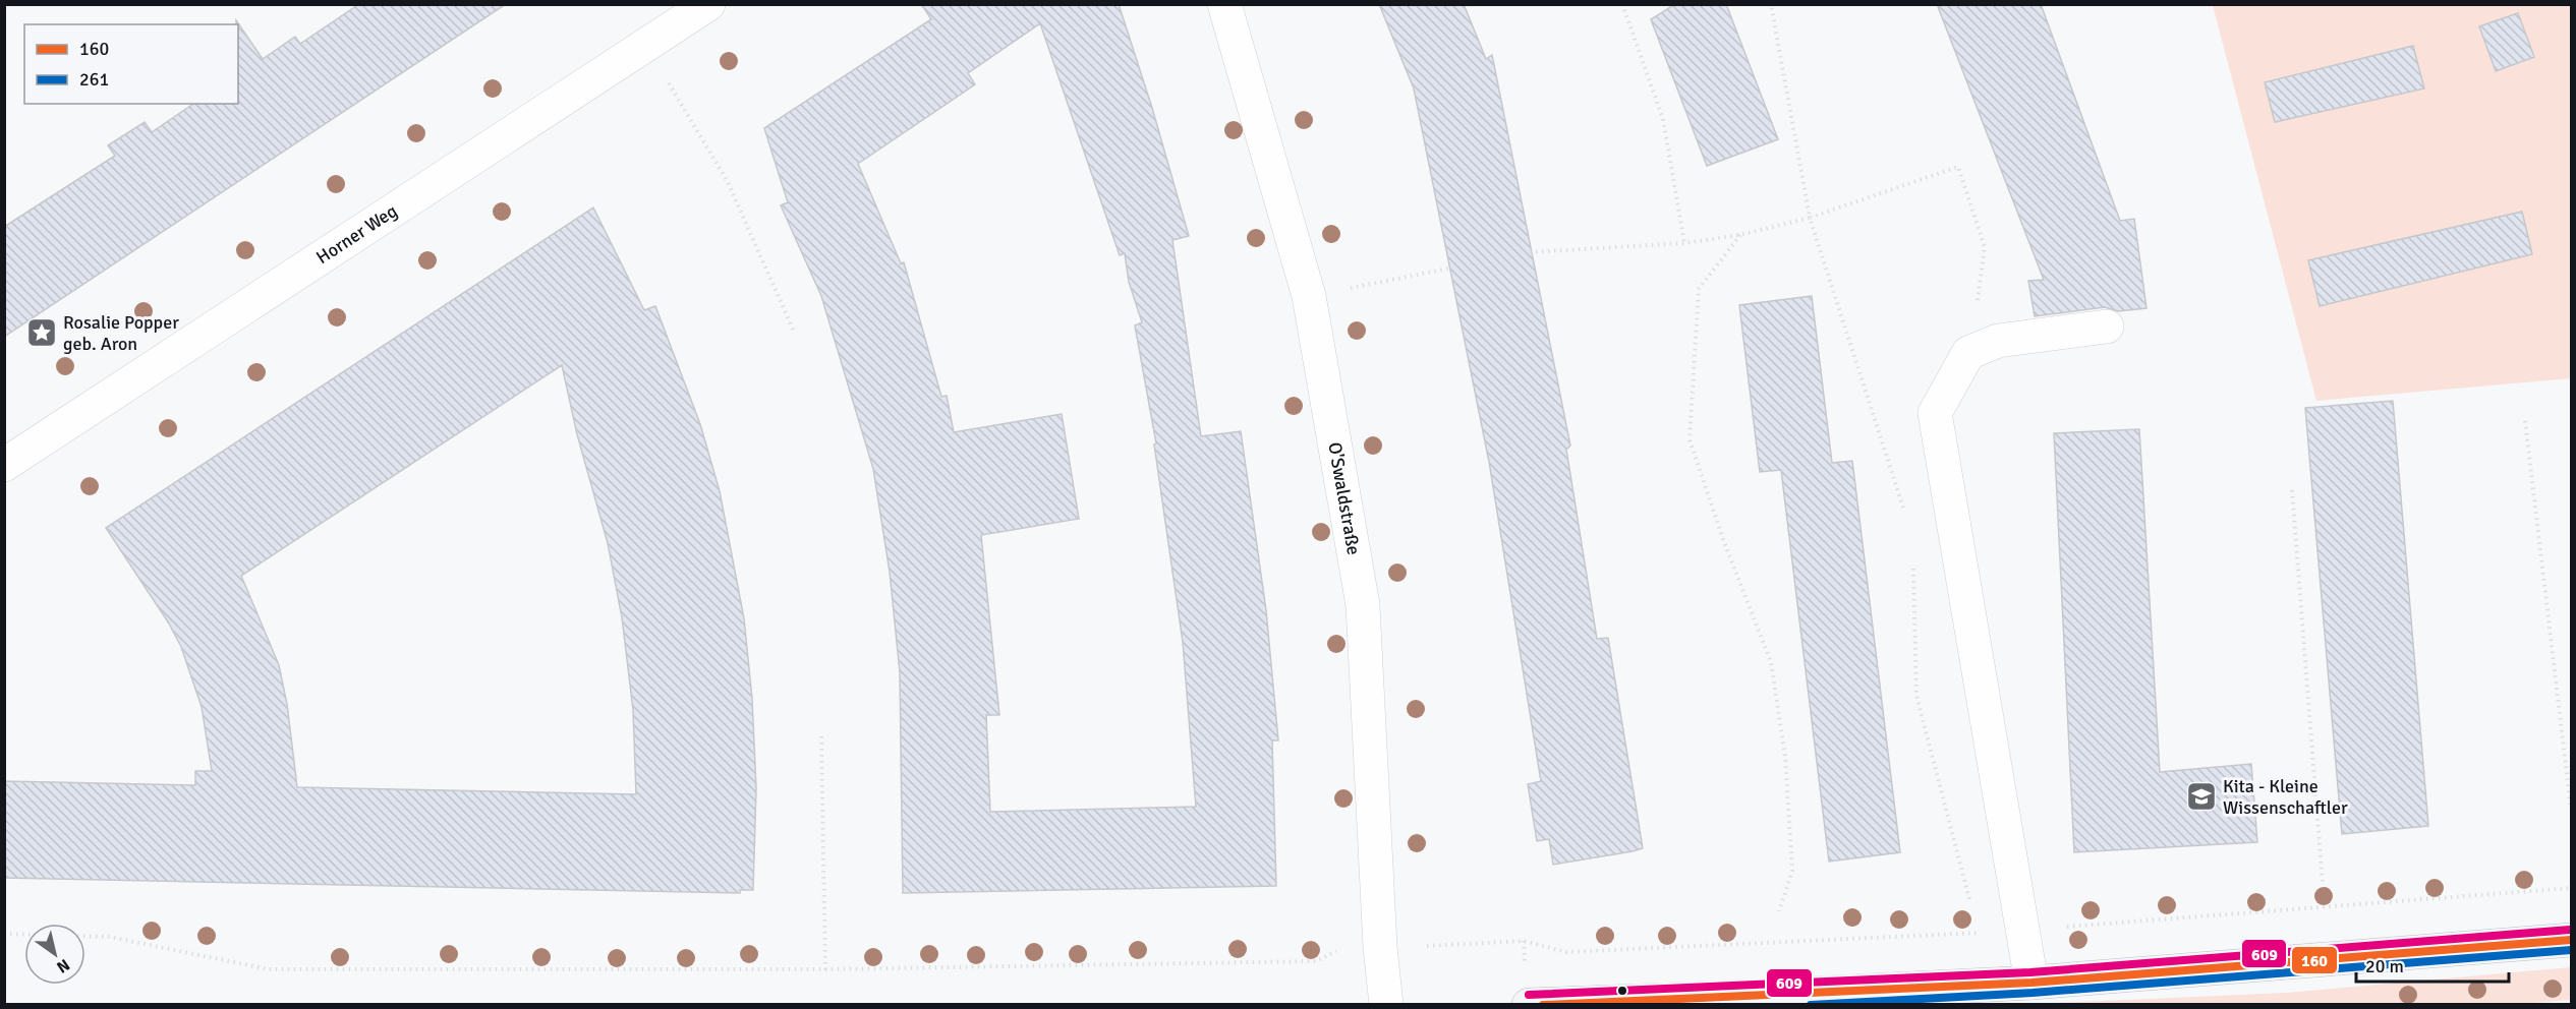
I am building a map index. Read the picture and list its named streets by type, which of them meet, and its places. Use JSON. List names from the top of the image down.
{
  "streets": {
    "street": ["Horner Weg", "O'Swaldstraße"]
  },
  "places": {
    "place": ["Rosalie Popper geb. Aron"],
    "school or university": ["Kita - Kleine Wissenschaftler"]
  },
  "lines": ["transit line 609", "transit line 160", "transit line 261"],
  "legend": ["160", "261"],
  "scale_bar": "20 m",
  "north": "bottom right"
}
